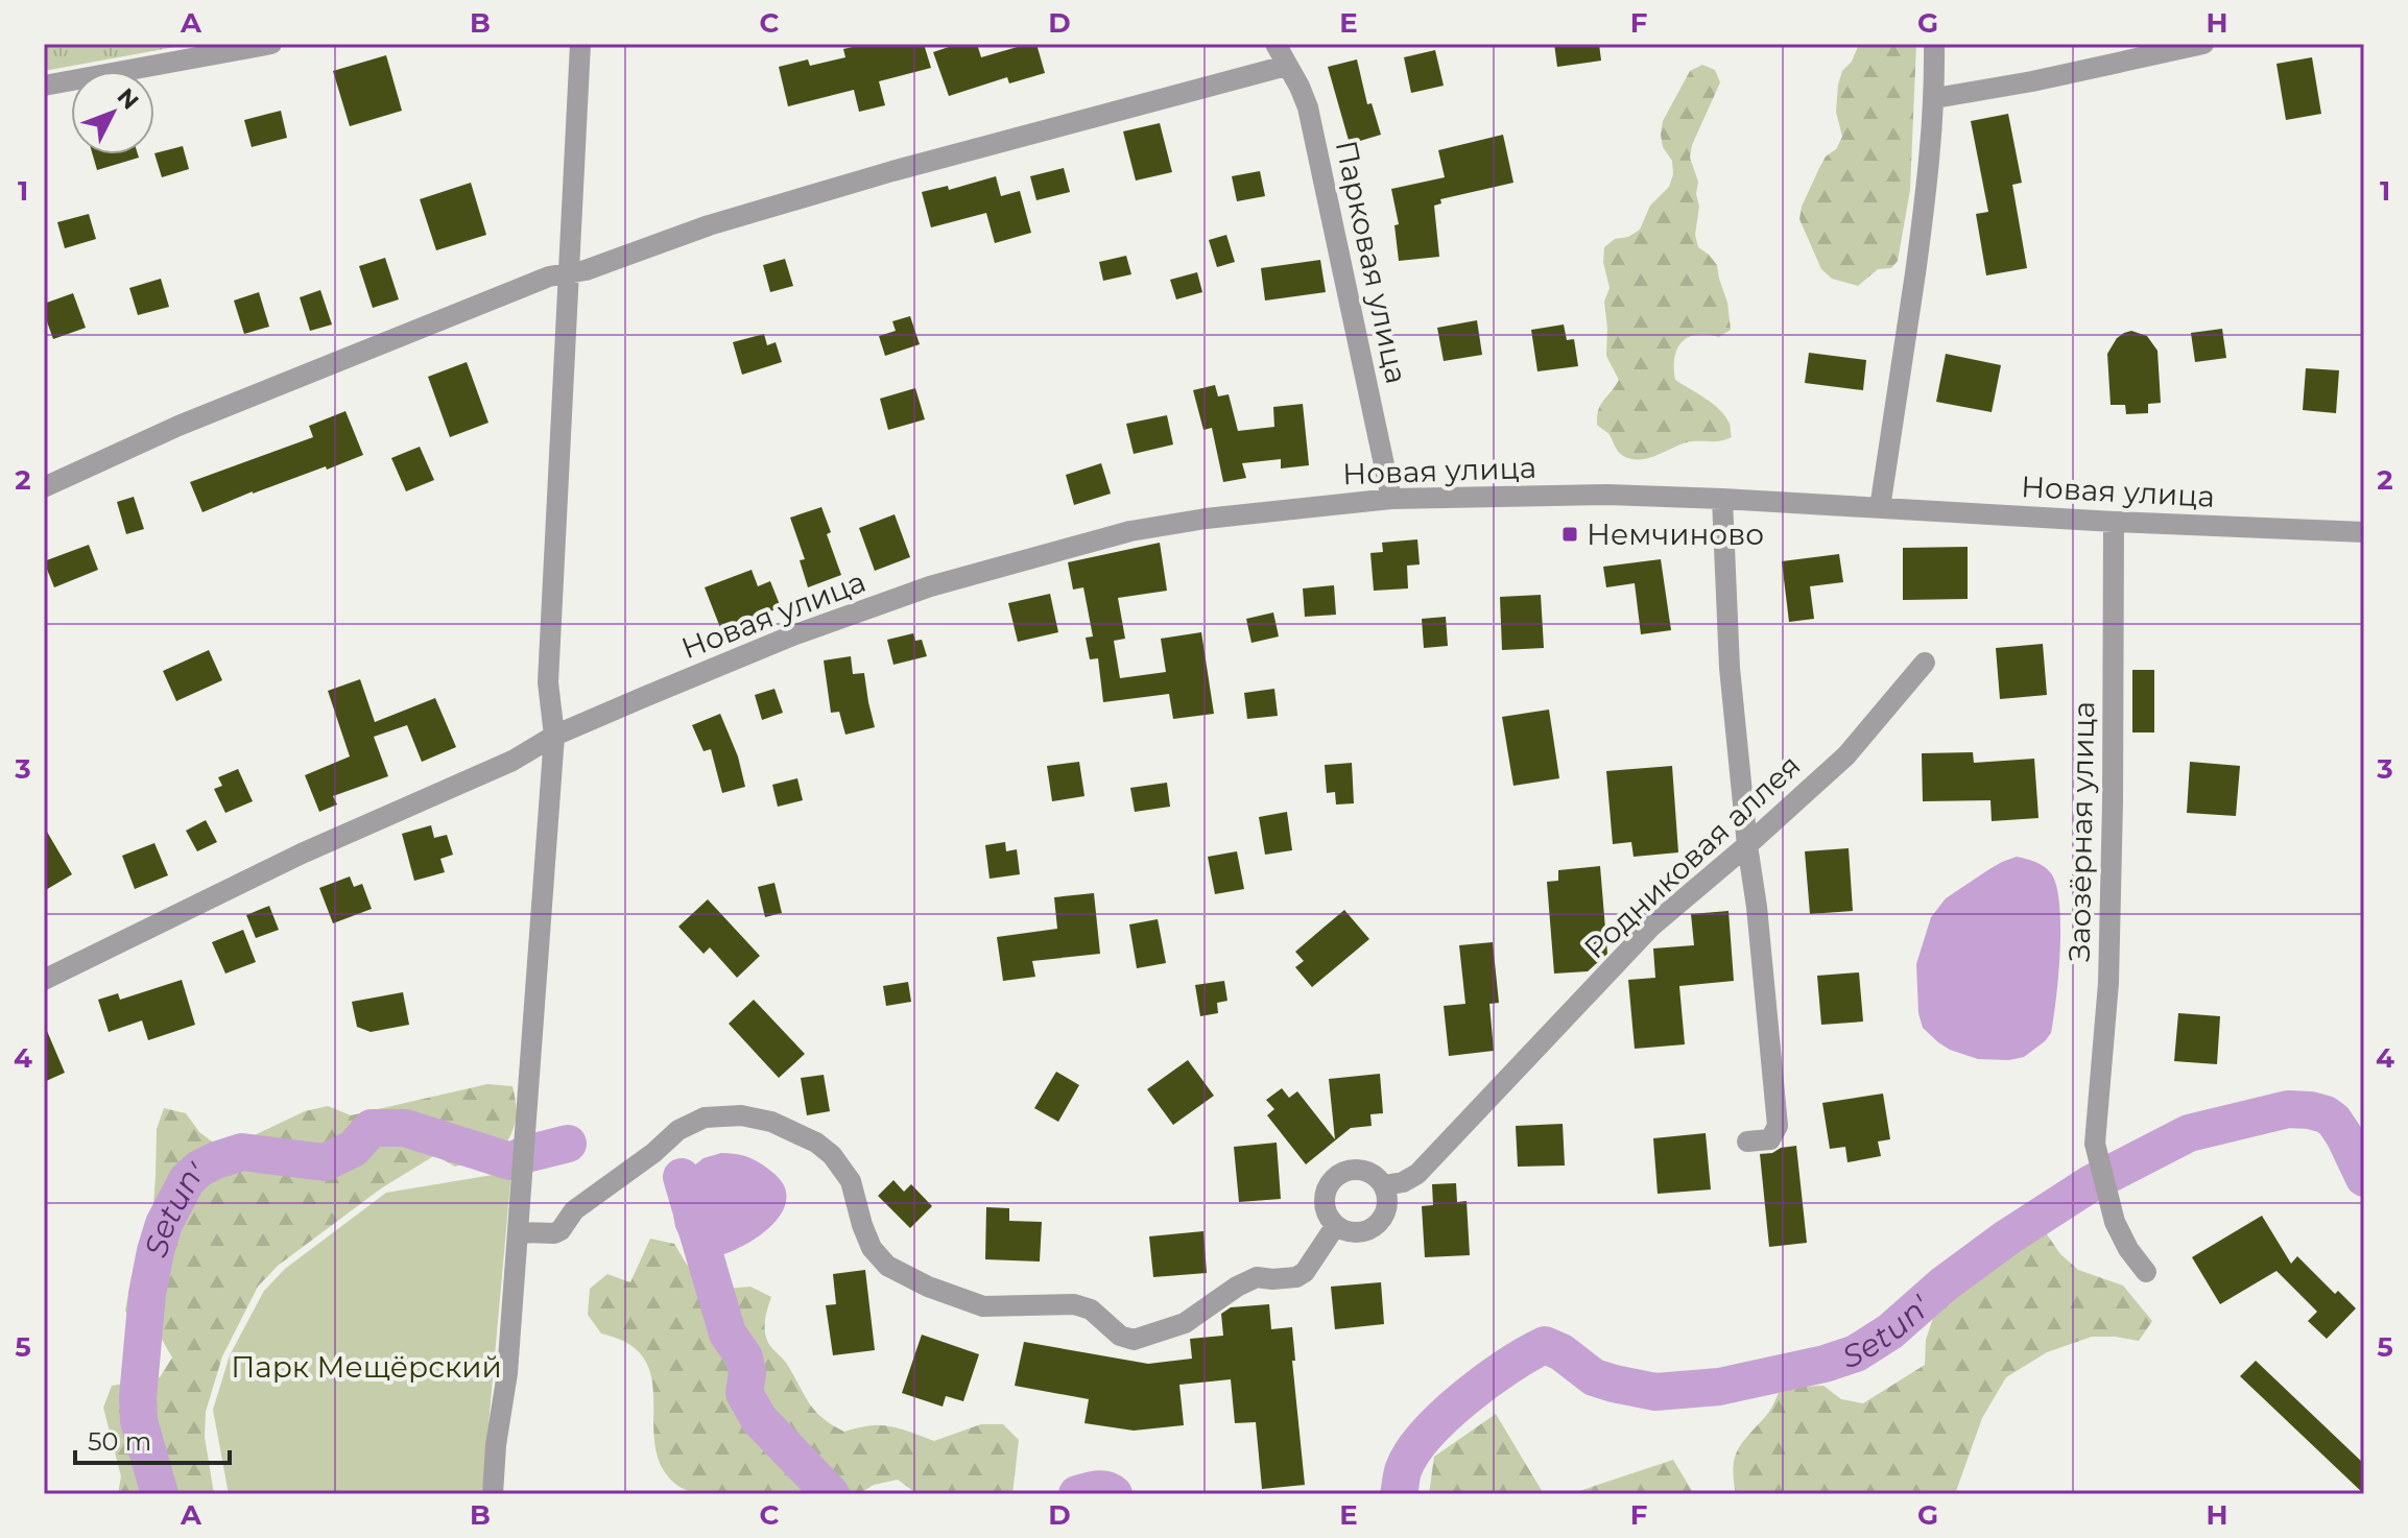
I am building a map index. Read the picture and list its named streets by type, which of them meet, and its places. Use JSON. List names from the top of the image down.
{
  "streets": {
    "street": [
      "Парковая улица",
      "Новая улица",
      "Заозёрная улица",
      "Родниковая аллея"
    ]
  },
  "crossings": [
    ["Парковая улица", "Новая улица"],
    ["Новая улица", "Заозёрная улица"]
  ],
  "water": ["Setun'"],
  "parks": ["Парк Мещёрский"],
  "places": {
    "transit": ["Немчиново"]
  },
  "scale_bar": "50 m",
  "north": "top right",
  "grid": {
    "columns": [
      "A",
      "B",
      "C",
      "D",
      "E",
      "F",
      "G",
      "H"
    ],
    "rows": [
      "1",
      "2",
      "3",
      "4",
      "5"
    ]
  }
}
